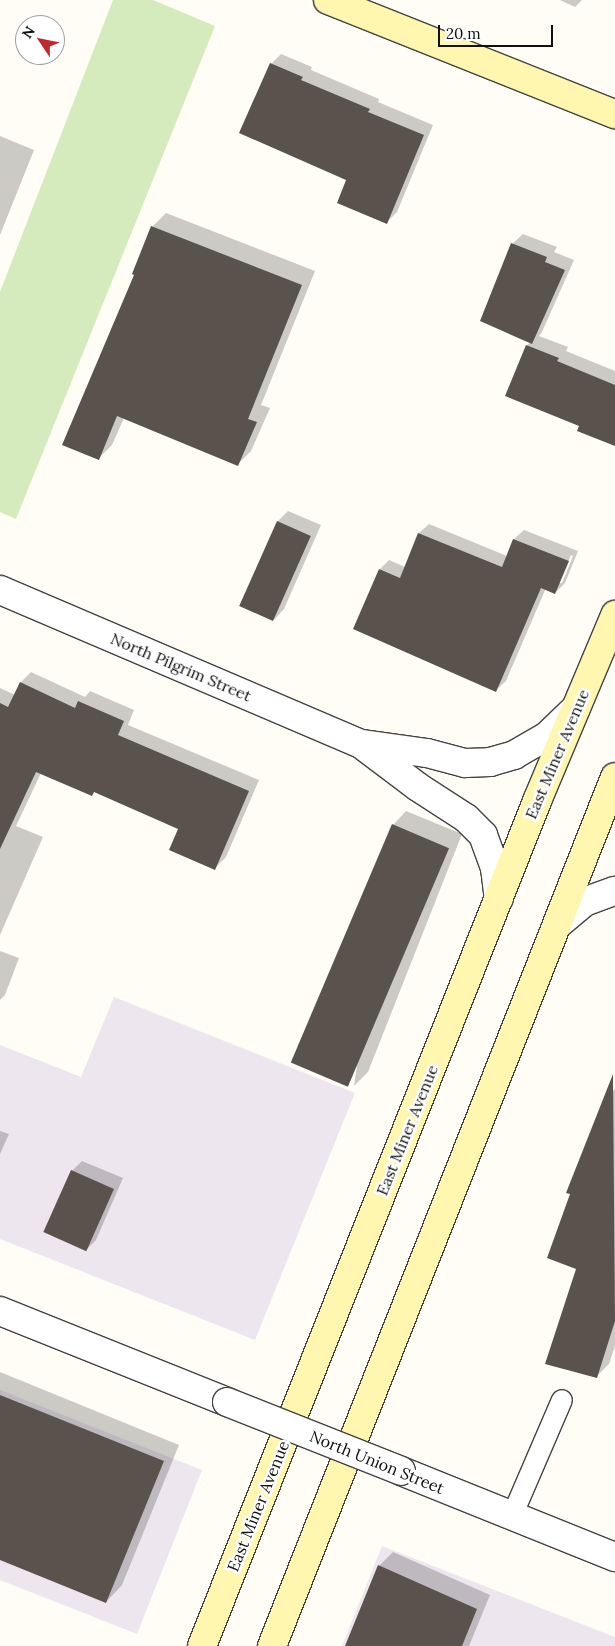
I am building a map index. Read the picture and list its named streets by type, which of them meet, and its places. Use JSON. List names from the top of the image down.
{
  "streets": {
    "main road": ["East Miner Avenue"],
    "street": ["North Pilgrim Street", "North Union Street"]
  },
  "crossings": [
    ["North Pilgrim Street", "East Miner Avenue"]
  ],
  "scale_bar": "20 m",
  "north": "top left"
}
